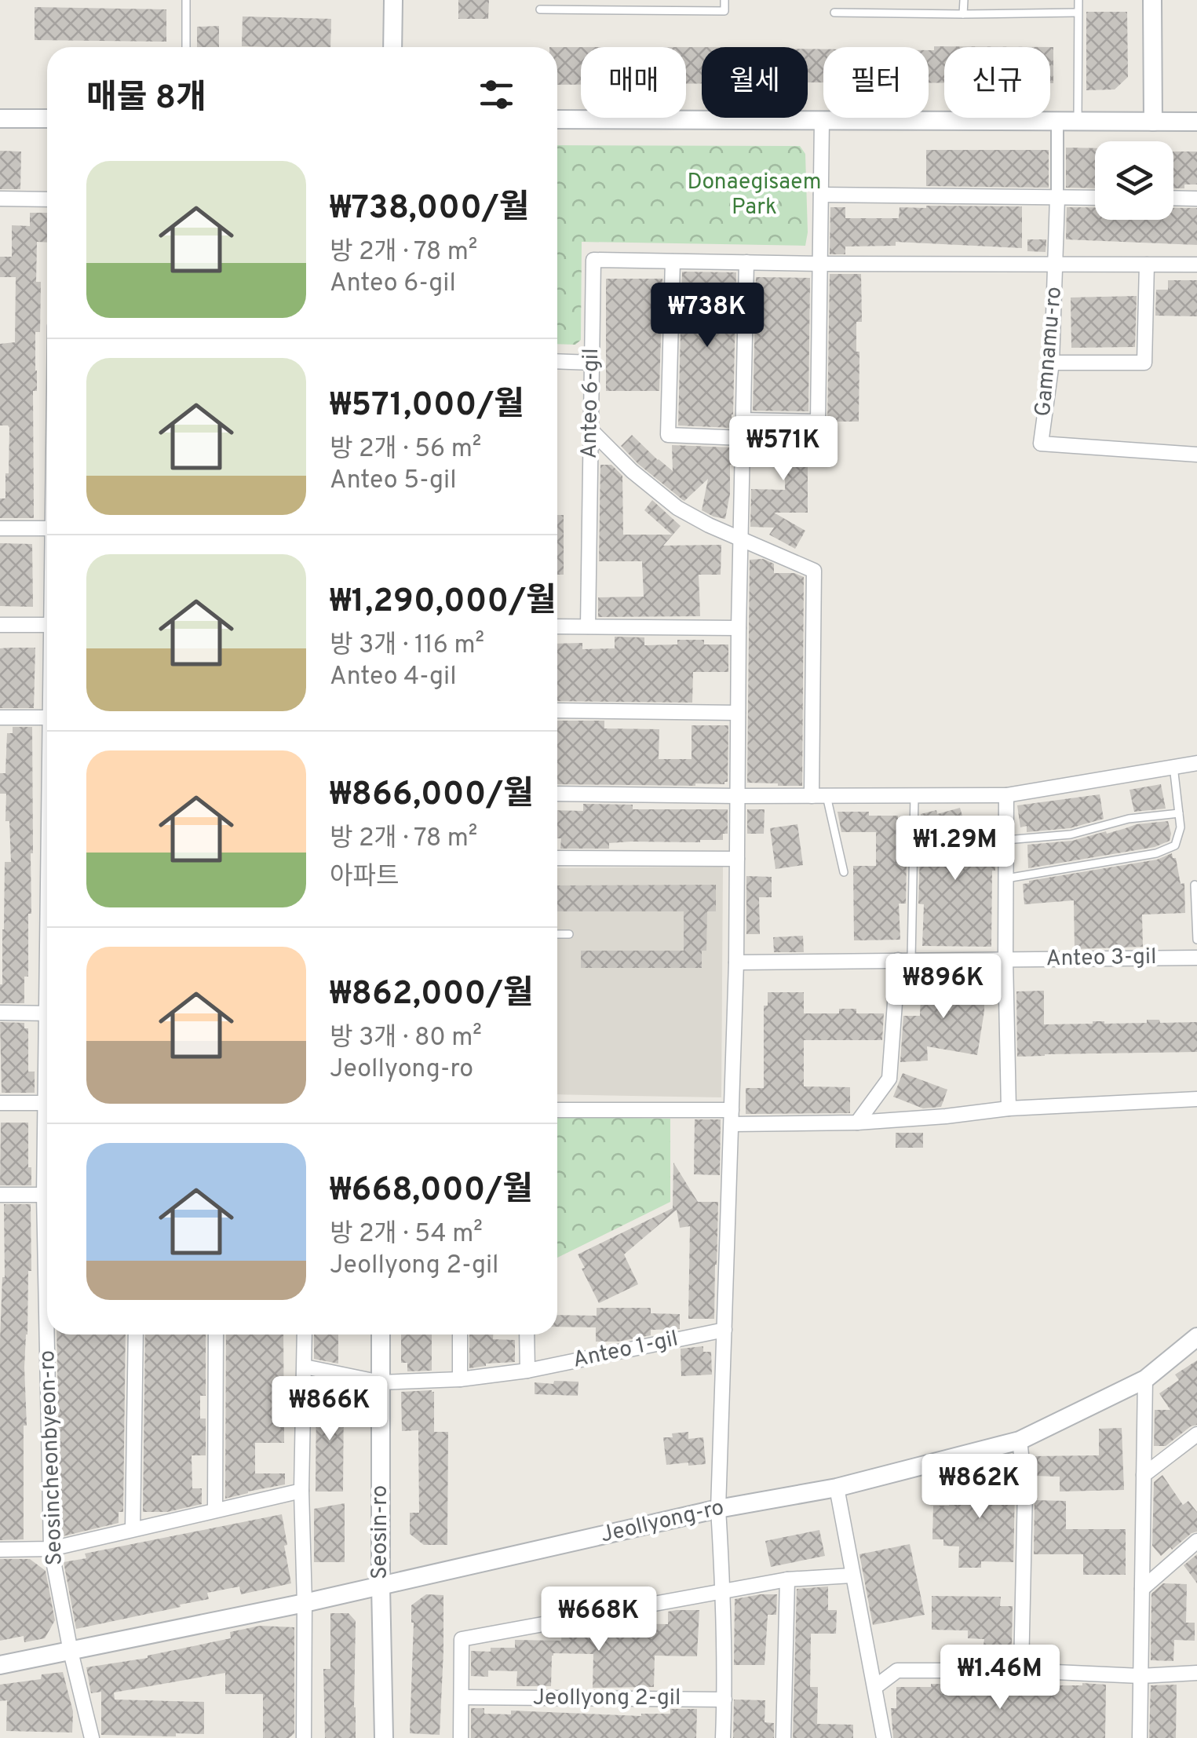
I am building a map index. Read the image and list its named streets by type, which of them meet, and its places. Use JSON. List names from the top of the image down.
{
  "streets": {
    "street": [
      "Gamnamu-ro",
      "Anteo 6-gil",
      "Anteo 3-gil",
      "Anteo 1-gil",
      "Seosincheonbyeon-ro",
      "Jeollyong-ro",
      "Seosin-ro",
      "Jeollyong 2-gil"
    ]
  },
  "crossings": [
    ["Gamnamu-ro", "Anteo 6-gil"],
    ["Anteo 1-gil", "Seosin-ro"],
    ["Seosincheonbyeon-ro", "Jeollyong-ro"],
    ["Jeollyong-ro", "Seosin-ro"]
  ],
  "parks": ["Donaegisaem Park"],
  "page": {
    "chip": [
      "매매",
      "월세",
      "필터",
      "신규"
    ],
    "heading": "매물 8개",
    "list": [
      {
        "name": "₩738,000/월",
        "note": "방 2개 · 78 m² · Anteo 6-gil"
      },
      {
        "name": "₩571,000/월",
        "note": "방 2개 · 56 m² · Anteo 5-gil"
      },
      {
        "name": "₩1,290,000/월",
        "note": "방 3개 · 116 m² · Anteo 4-gil"
      },
      {
        "name": "₩866,000/월",
        "note": "방 2개 · 78 m² · 아파트"
      },
      {
        "name": "₩862,000/월",
        "note": "방 3개 · 80 m² · Jeollyong-ro"
      },
      {
        "name": "₩668,000/월",
        "note": "방 2개 · 54 m² · Jeollyong 2-gil"
      }
    ],
    "price": [
      "₩738K",
      "₩571K",
      "₩1.29M",
      "₩896K",
      "₩866K",
      "₩862K",
      "₩668K",
      "₩1.46M"
    ]
  }
}
